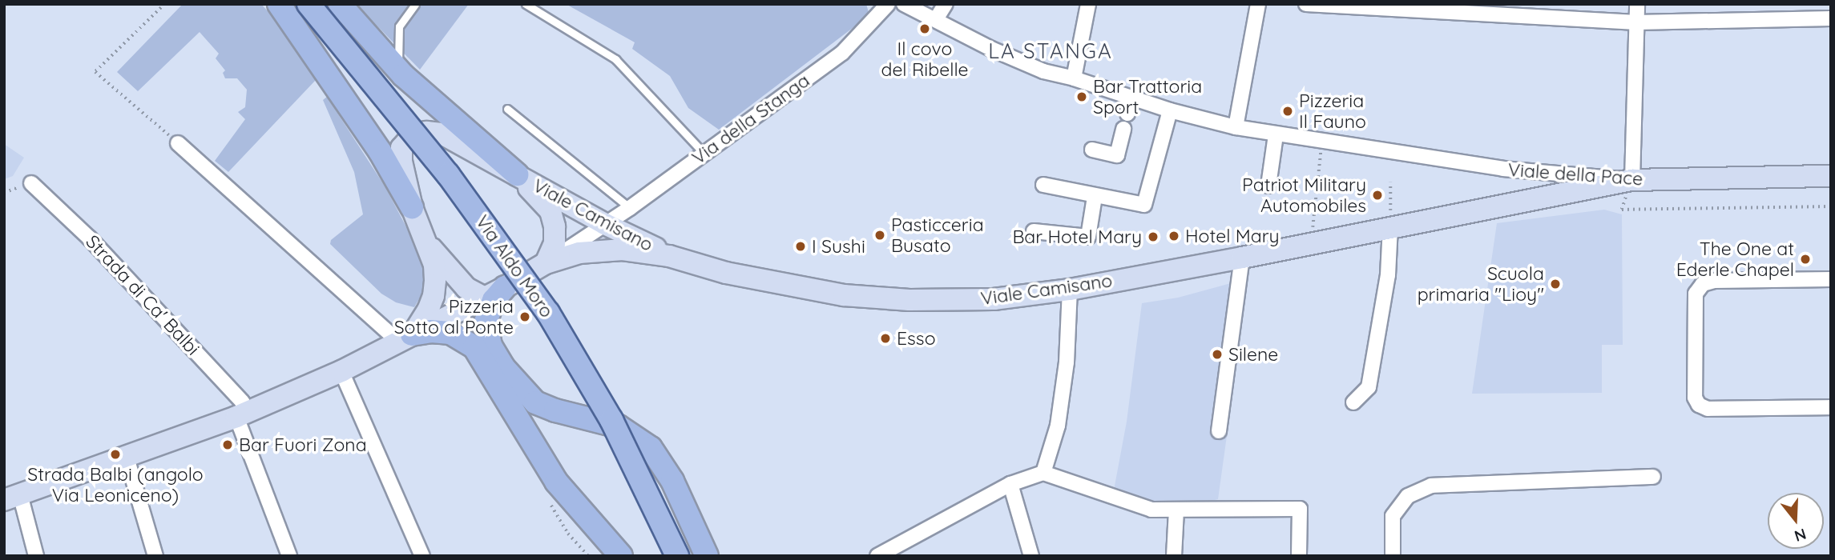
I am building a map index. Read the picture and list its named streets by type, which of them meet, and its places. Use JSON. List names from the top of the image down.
{
  "streets": {
    "main road": ["Viale della Pace", "Viale Camisano", "Via Aldo Moro"],
    "street": ["Via della Stanga", "Strada di Ca' Balbi"]
  },
  "crossings": [
    ["Via della Stanga", "Viale Camisano"],
    ["Viale della Pace", "Viale Camisano"]
  ],
  "districts": ["LA STANGA"],
  "places": [
    "Il covo del Ribelle",
    "Bar Trattoria Sport",
    "Pizzeria Il Fauno",
    "Patriot Military Automobiles",
    "Pasticceria Busato",
    "Hotel Mary",
    "Bar Hotel Mary",
    "I Sushi",
    "The One at Ederle Chapel",
    "Scuola primaria \"Lioy\"",
    "Pizzeria Sotto al Ponte",
    "Esso",
    "Silene",
    "Bar Fuori Zona",
    "Strada Balbi (angolo Via Leoniceno)"
  ],
  "north": "bottom"
}
